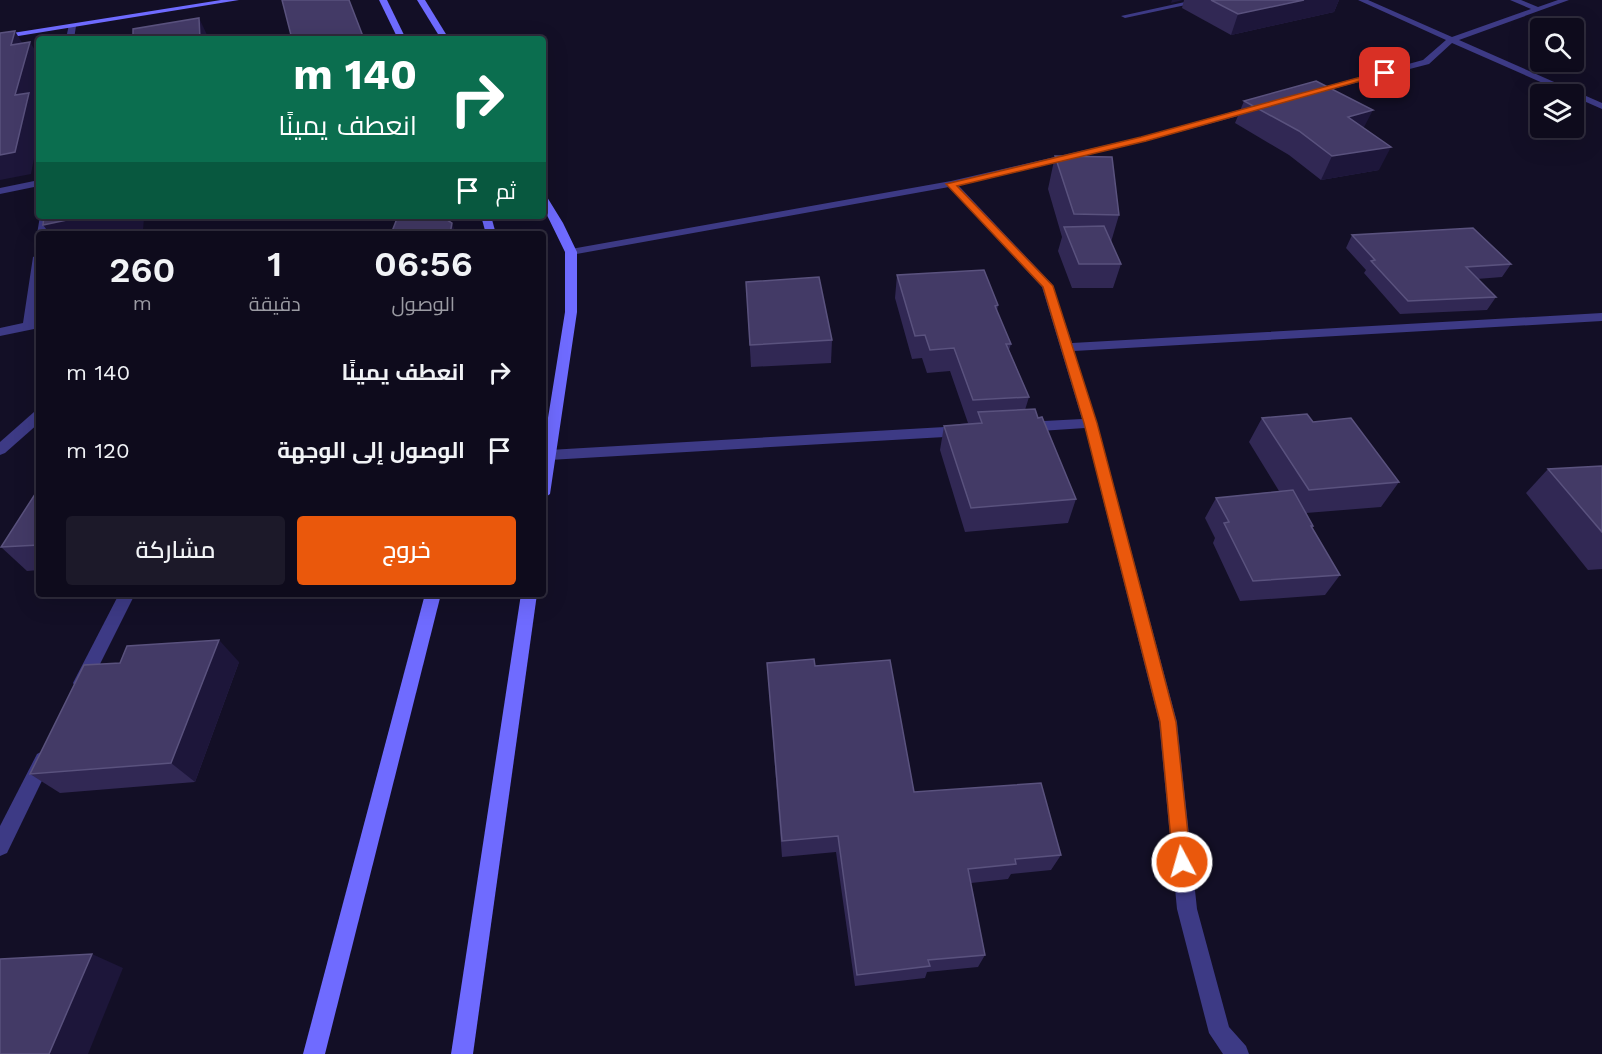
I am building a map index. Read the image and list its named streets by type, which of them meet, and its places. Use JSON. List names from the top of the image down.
{
  "page": {
    "turn": ["140 m", "انعطف يمينًا"],
    "then": "ثم",
    "eta": [
      "06:56",
      "الوصول",
      "1",
      "دقيقة",
      "260",
      "m"
    ],
    "list": [
      {
        "name": "انعطف يمينًا",
        "value": "140 m"
      },
      {
        "name": "الوصول إلى الوجهة",
        "value": "120 m"
      }
    ],
    "buttons": ["خروج", "مشاركة"]
  }
}
